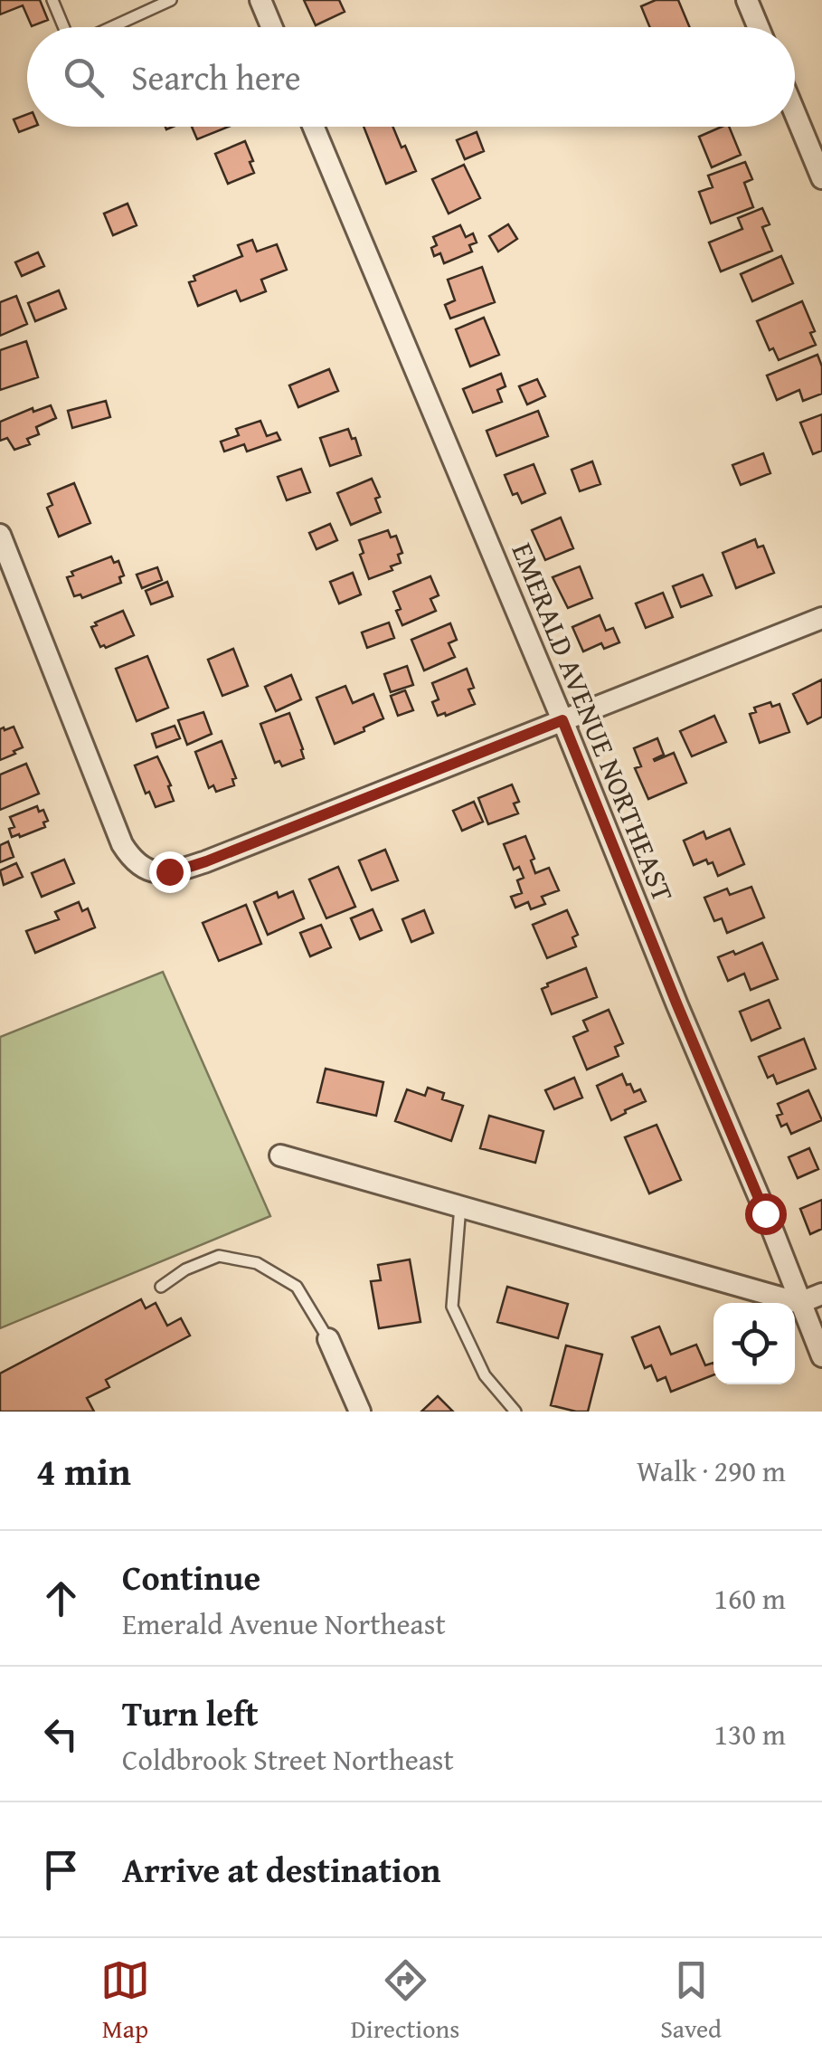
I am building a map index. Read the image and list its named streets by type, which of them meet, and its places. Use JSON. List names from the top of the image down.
{
  "streets": {
    "street": ["EMERALD AVENUE NORTHEAST"]
  },
  "page": {
    "search": "Search here",
    "heading": ["4 min", "Walk · 290 m"],
    "list": [
      ["Continue", "Emerald Avenue Northeast", "160 m"],
      ["Turn left", "Coldbrook Street Northeast", "130 m"],
      "Arrive at destination"
    ],
    "nav": ["Map", "Directions", "Saved"]
  }
}
